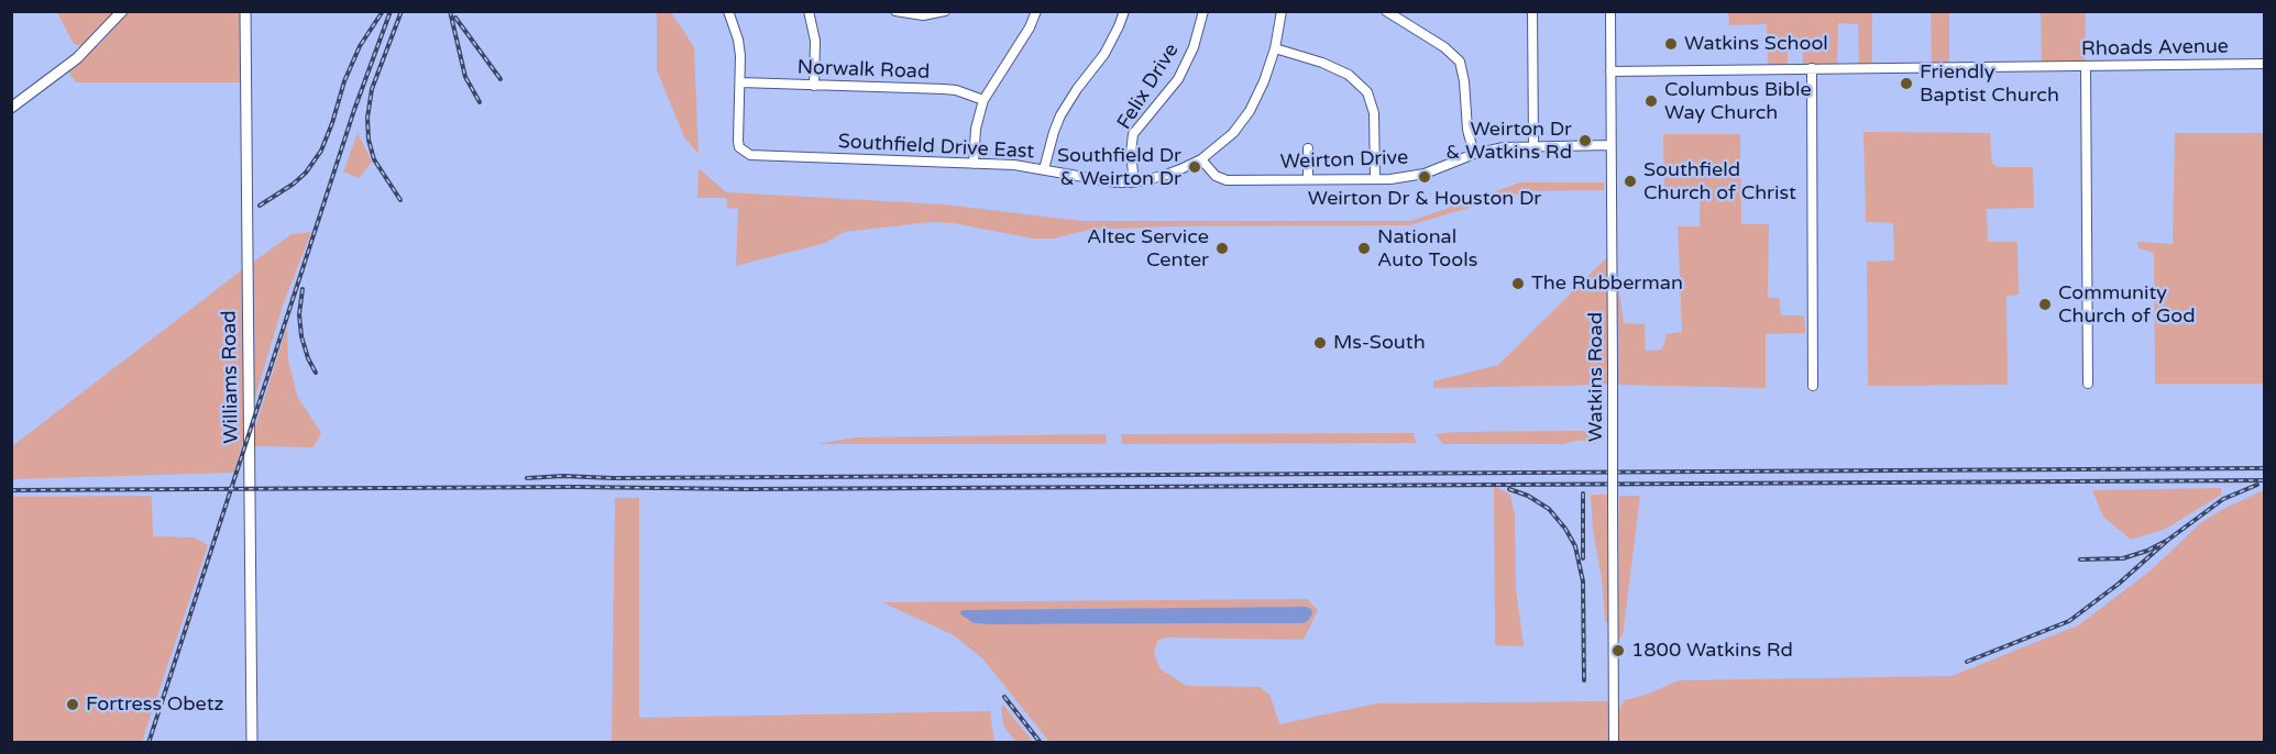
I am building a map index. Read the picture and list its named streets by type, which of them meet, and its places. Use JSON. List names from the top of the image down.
{
  "streets": {
    "main road": ["Williams Road"],
    "street": [
      "Rhoads Avenue",
      "Norwalk Road",
      "Felix Drive",
      "Southfield Drive East",
      "Weirton Drive",
      "Watkins Road"
    ]
  },
  "crossings": [
    ["Rhoads Avenue", "Watkins Road"],
    ["Norwalk Road", "Southfield Drive East"],
    ["Felix Drive", "Southfield Drive East"],
    ["Southfield Drive East", "Weirton Drive"],
    ["Weirton Drive", "Watkins Road"]
  ],
  "places": [
    "Watkins School",
    "Friendly Baptist Church",
    "Columbus Bible Way Church",
    "Weirton Dr & Watkins Rd",
    "Southfield Dr & Weirton Dr",
    "Weirton Dr & Houston Dr",
    "Southfield Church of Christ",
    "Altec Service Center",
    "National Auto Tools",
    "The Rubberman",
    "Community Church of God",
    "Ms-South",
    "1800 Watkins Rd",
    "Fortress Obetz"
  ]
}
